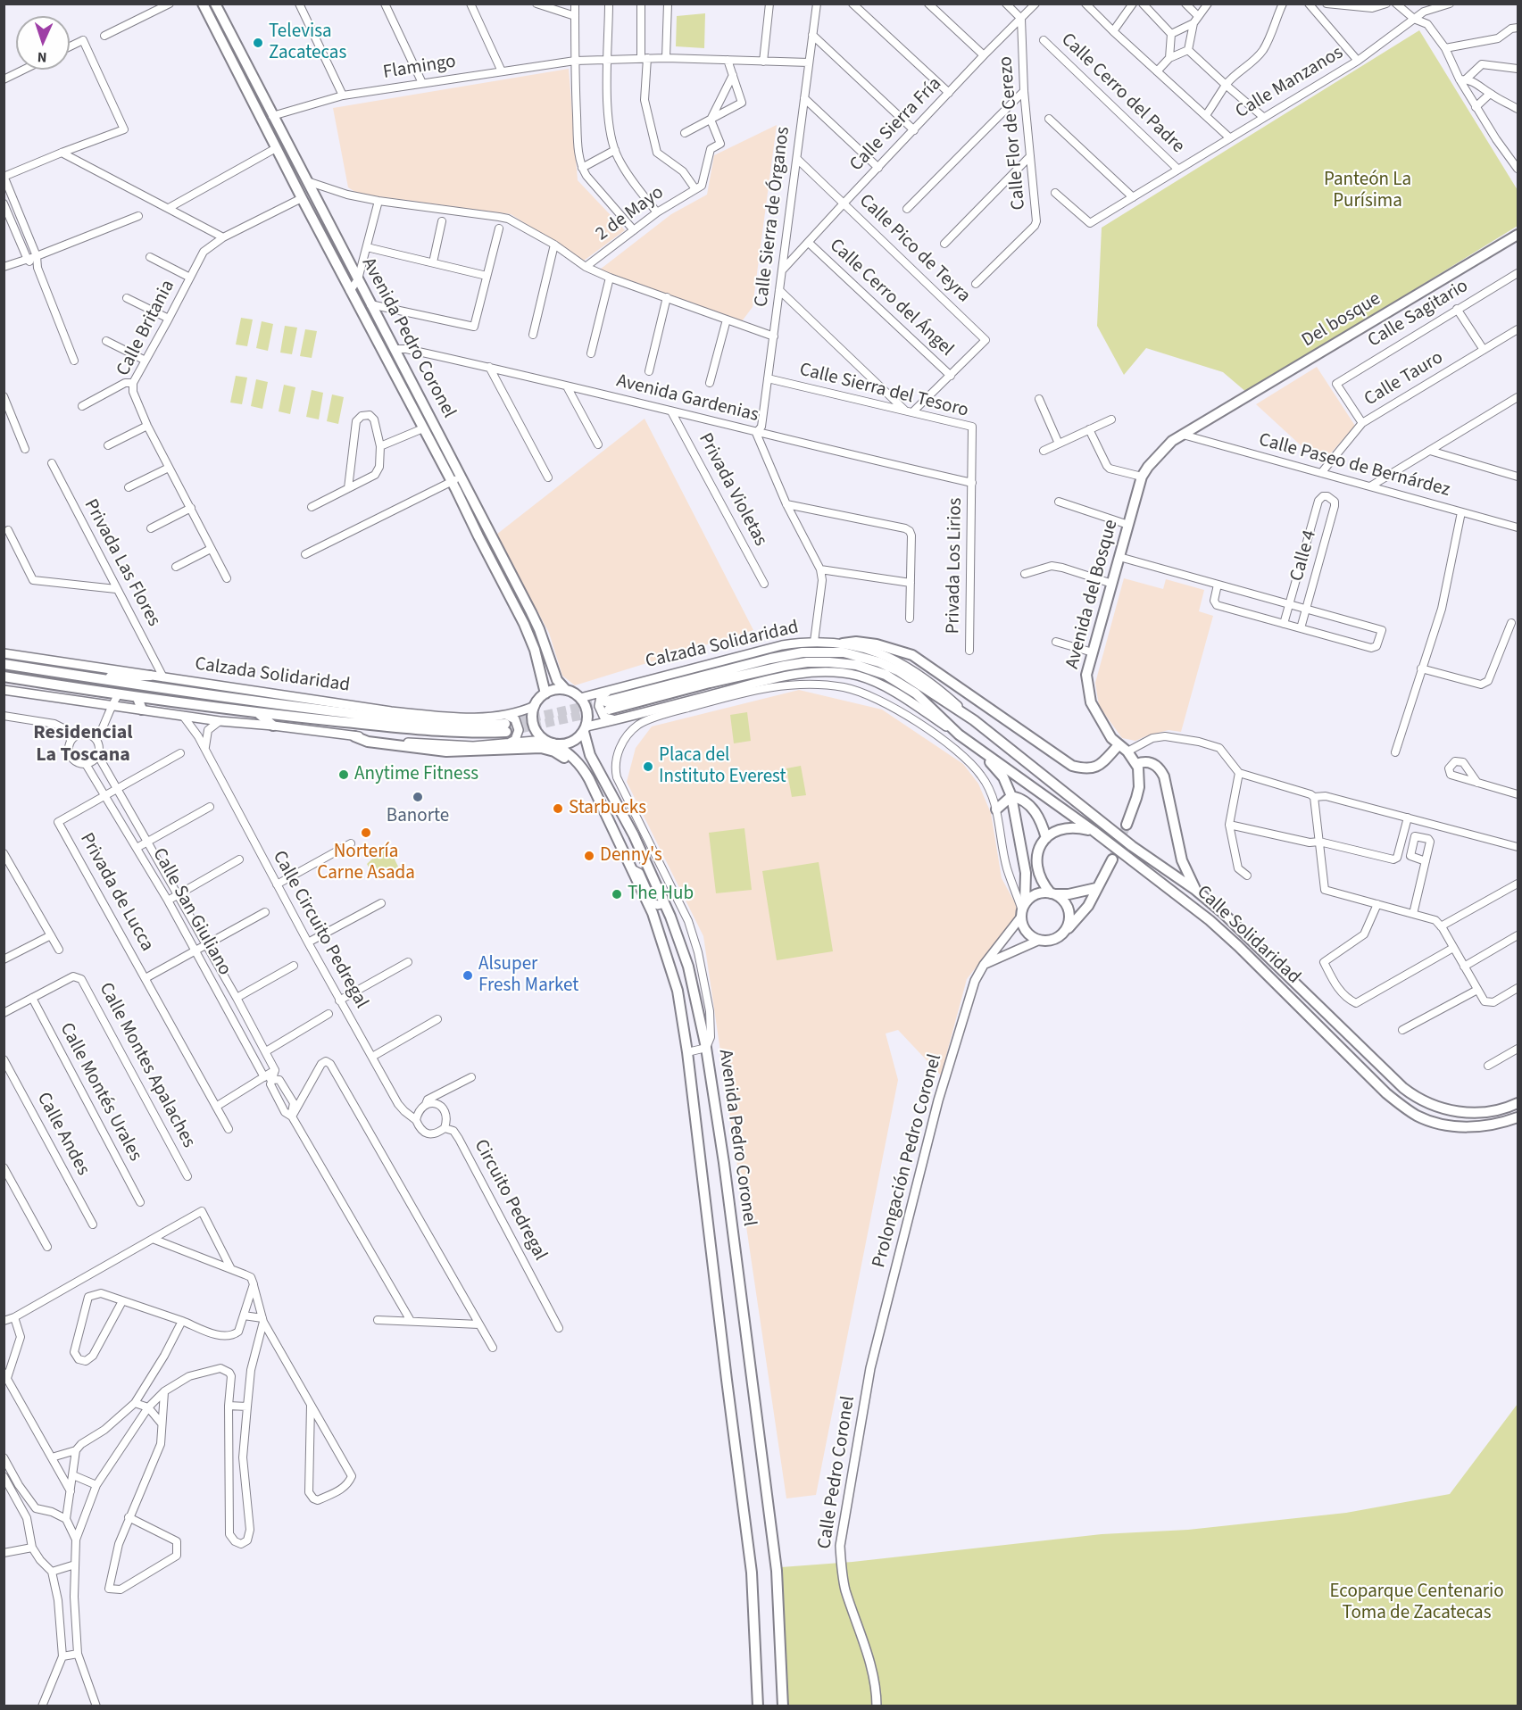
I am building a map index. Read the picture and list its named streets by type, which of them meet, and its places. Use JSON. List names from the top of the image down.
{
  "streets": {
    "main road": [
      "Del bosque",
      "Avenida Pedro Coronel",
      "Avenida del Bosque",
      "Calzada Solidaridad",
      "Calle Solidaridad"
    ],
    "street": [
      "Flamingo",
      "Calle Manzanos",
      "Calle Cerro del Padre",
      "Calle Sierra Fría",
      "Calle Flor de Cerezo",
      "2 de Mayo",
      "Calle Sierra de Órganos",
      "Calle Pico de Teyra",
      "Calle Cerro del Ángel",
      "Calle Sagitario",
      "Calle Britania",
      "Calle Tauro",
      "Calle Sierra del Tesoro",
      "Avenida Gardenias",
      "Calle Paseo de Bernárdez",
      "Privada Violetas",
      "Calle 4",
      "Privada Las Flores",
      "Privada Los Lirios",
      "Privada de Lucca",
      "Calle San Giuliano",
      "Calle Circuito Pedregal",
      "Calle Montes Apalaches",
      "Calle Montés Urales",
      "Calle Andes",
      "Prolongación Pedro Coronel",
      "Circuito Pedregal",
      "Calle Pedro Coronel"
    ]
  },
  "crossings": [
    ["Flamingo", "2 de Mayo"],
    ["Flamingo", "Calle Sierra de Órganos"],
    ["Flamingo", "Avenida Pedro Coronel"],
    ["Calle Manzanos", "Calle Cerro del Padre"],
    ["Calle Sierra Fría", "Calle Flor de Cerezo"],
    ["Calle Sierra Fría", "Calle Sierra de Órganos"],
    ["Calle Sierra Fría", "Calle Pico de Teyra"],
    ["Calle Sierra Fría", "Calle Cerro del Ángel"],
    ["Calle Sierra de Órganos", "Calle Pico de Teyra"],
    ["Calle Sierra de Órganos", "Calle Sierra del Tesoro"],
    ["Calle Sierra de Órganos", "Avenida Gardenias"],
    ["Calle Pico de Teyra", "Calle Cerro del Ángel"],
    ["Calle Sagitario", "Calle Tauro"],
    ["Del bosque", "Calle Paseo de Bernárdez"],
    ["Del bosque", "Avenida del Bosque"],
    ["Calle Britania", "Avenida Pedro Coronel"],
    ["Avenida Pedro Coronel", "Avenida Gardenias"],
    ["Avenida Pedro Coronel", "Calzada Solidaridad"],
    ["Calle Tauro", "Calle Paseo de Bernárdez"],
    ["Calle Sierra del Tesoro", "Avenida Gardenias"],
    ["Calle Sierra del Tesoro", "Privada Los Lirios"],
    ["Avenida Gardenias", "Privada Violetas"],
    ["Avenida Gardenias", "Privada Los Lirios"],
    ["Calle Paseo de Bernárdez", "Avenida del Bosque"],
    ["Privada Las Flores", "Calzada Solidaridad"],
    ["Calzada Solidaridad", "Calle Solidaridad"],
    ["Privada de Lucca", "Calle San Giuliano"],
    ["Calle Circuito Pedregal", "Circuito Pedregal"],
    ["Calle Montes Apalaches", "Calle Montés Urales"],
    ["Prolongación Pedro Coronel", "Calle Pedro Coronel"]
  ],
  "districts": ["Residencial La Toscana"],
  "parks": ["Panteón La Purísima", "Ecoparque Centenario Toma de Zacatecas"],
  "places": [
    "Televisa Zacatecas",
    "Placa del Instituto Everest",
    "Anytime Fitness",
    "Banorte",
    "Starbucks",
    "Nortería Carne Asada",
    "Denny's",
    "The Hub",
    "Alsuper Fresh Market"
  ],
  "north": "bottom"
}
